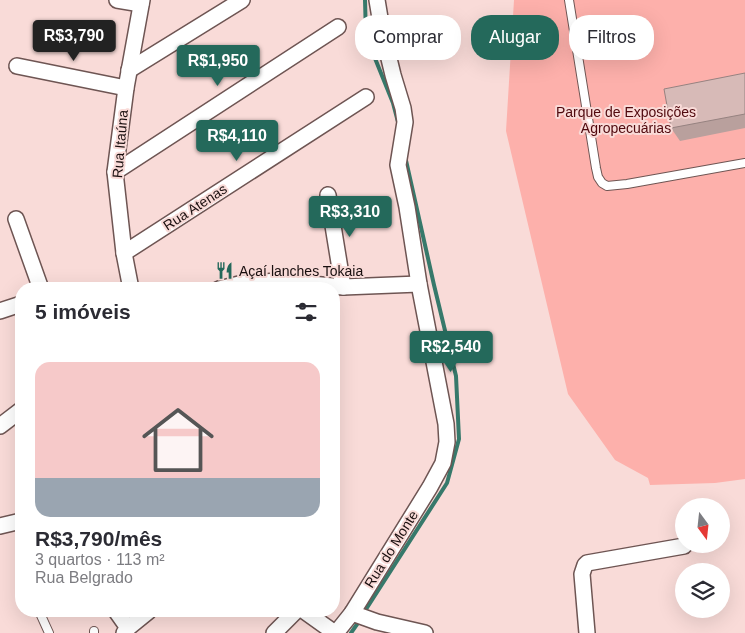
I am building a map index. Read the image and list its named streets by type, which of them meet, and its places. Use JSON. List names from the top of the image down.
{
  "streets": {
    "street": ["Rua Itaúna", "Rua Atenas", "Rua do Monte"]
  },
  "crossings": [
    ["Rua Itaúna", "Rua Atenas"]
  ],
  "parks": ["Parque de Exposições Agropecuárias"],
  "places": {
    "restaurant": ["Açaí lanches Tokaia"]
  },
  "north": "bottom",
  "page": {
    "chip": ["Comprar", "Alugar", "Filtros"],
    "price": [
      "R$3,790",
      "R$1,950",
      "R$4,110",
      "R$3,310",
      "R$2,540"
    ],
    "heading": "5 imóveis",
    "list": [
      {
        "name": "R$3,790/mês",
        "note": "3 quartos · 113 m² · Rua Belgrado"
      }
    ]
  }
}
